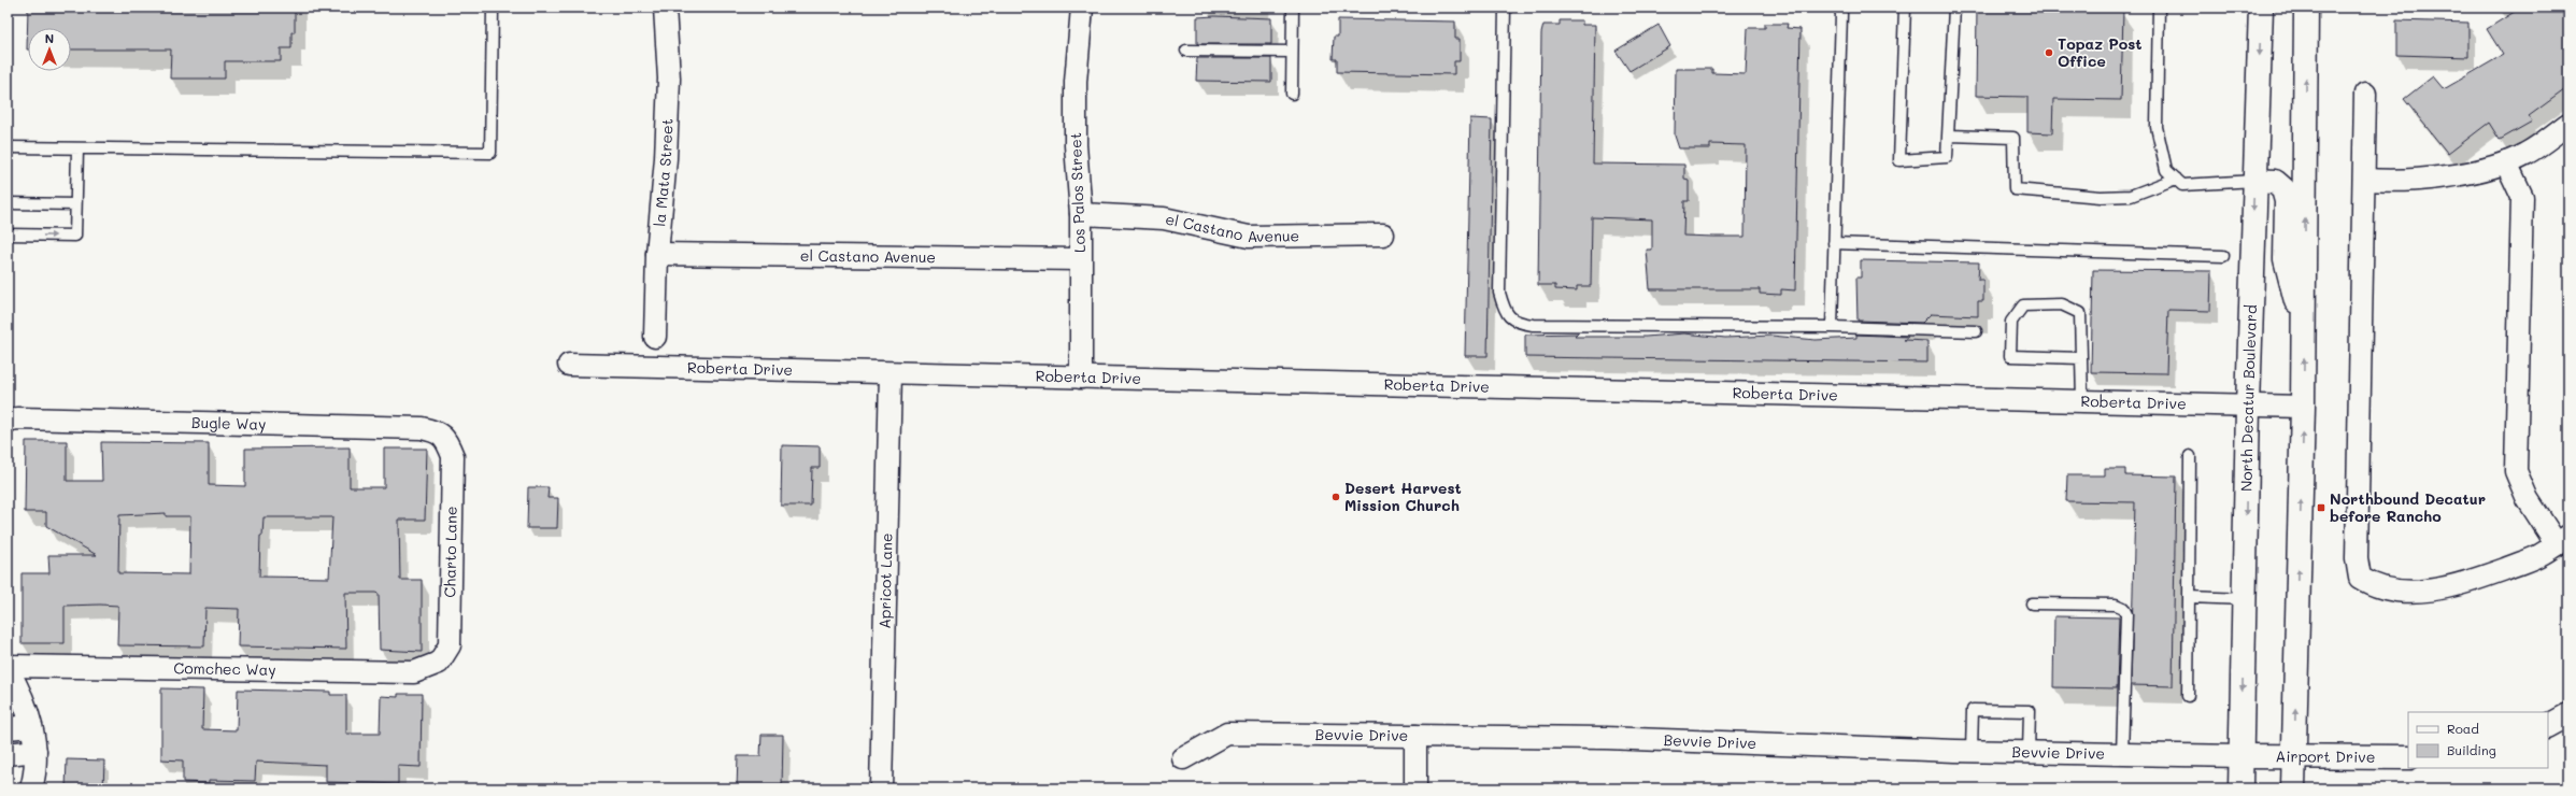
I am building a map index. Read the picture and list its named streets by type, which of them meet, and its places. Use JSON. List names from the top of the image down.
{
  "streets": {
    "main road": ["North Decatur Boulevard", "Airport Drive"],
    "street": [
      "la Mata Street",
      "Los Palos Street",
      "el Castano Avenue",
      "Roberta Drive",
      "Bugle Way",
      "Charto Lane",
      "Apricot Lane",
      "Comchec Way",
      "Bevvie Drive"
    ]
  },
  "crossings": [
    ["la Mata Street", "el Castano Avenue"],
    ["Los Palos Street", "el Castano Avenue"],
    ["Los Palos Street", "Roberta Drive"],
    ["Roberta Drive", "North Decatur Boulevard"],
    ["Roberta Drive", "Apricot Lane"],
    ["North Decatur Boulevard", "Bevvie Drive"],
    ["North Decatur Boulevard", "Airport Drive"],
    ["Bugle Way", "Charto Lane"],
    ["Charto Lane", "Comchec Way"],
    ["Bevvie Drive", "Airport Drive"]
  ],
  "places": {
    "other": ["Topaz Post Office", "Desert Harvest Mission Church"],
    "transit": ["Northbound Decatur before Rancho"]
  },
  "legend": ["Road", "Building"],
  "north": "top"
}
